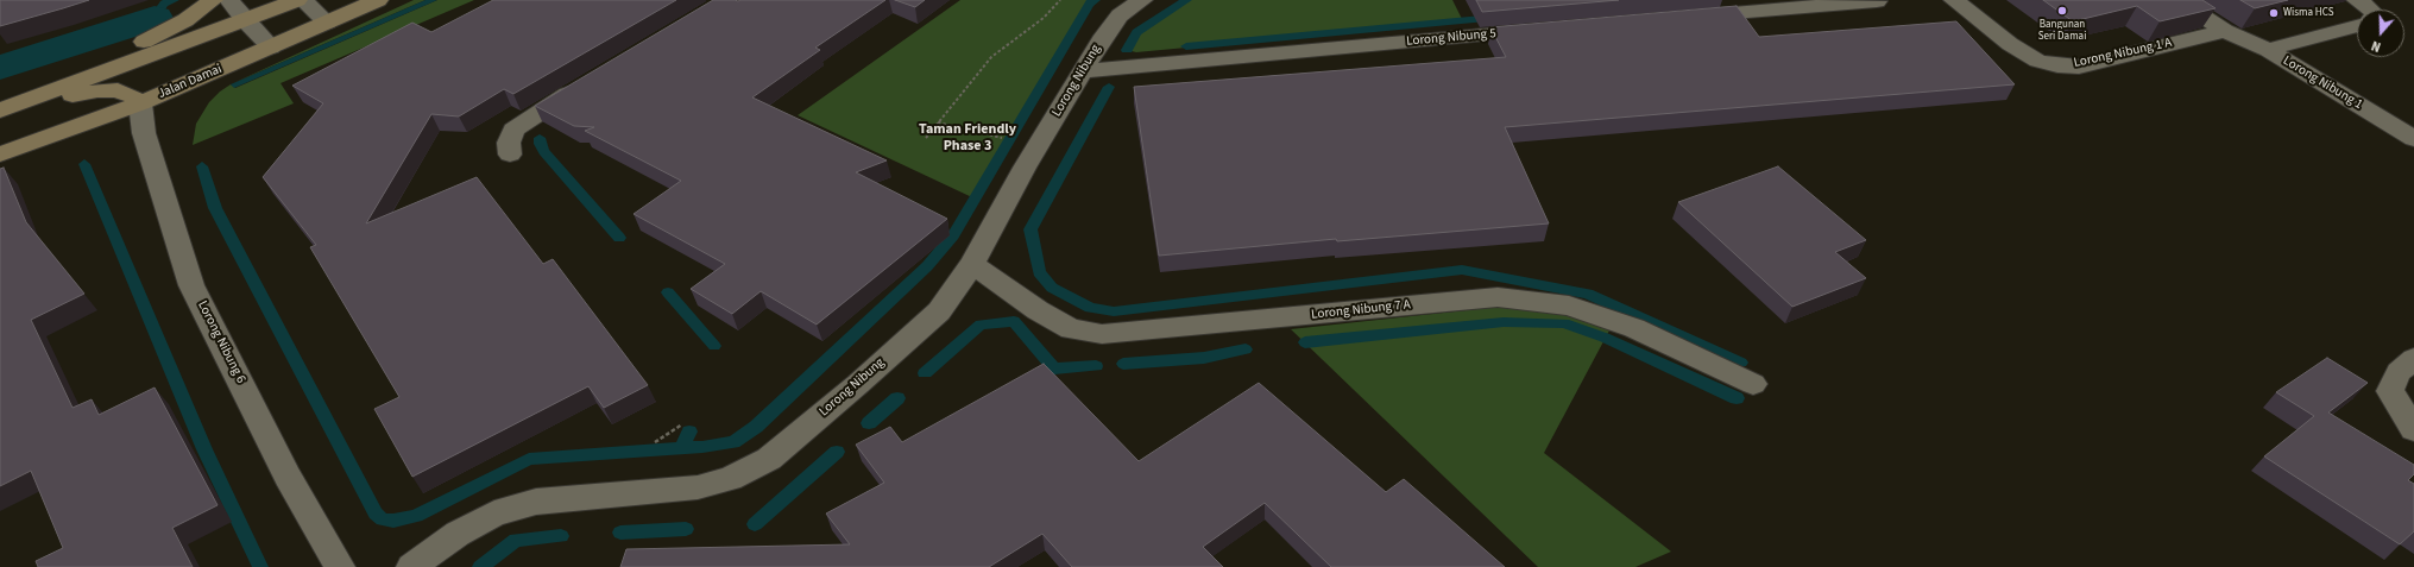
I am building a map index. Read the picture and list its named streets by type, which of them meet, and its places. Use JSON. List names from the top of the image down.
{
  "streets": {
    "main road": ["Jalan Damai"],
    "street": [
      "Lorong Nibung 5",
      "Lorong Nibung 1 A",
      "Lorong Nibung",
      "Lorong Nibung 1",
      "Lorong Nibung 7 A",
      "Lorong Nibung 6"
    ]
  },
  "crossings": [
    ["Lorong Nibung 5", "Lorong Nibung"],
    ["Lorong Nibung", "Lorong Nibung 7 A"],
    ["Jalan Damai", "Lorong Nibung 6"]
  ],
  "districts": ["Taman Friendly Phase 3"],
  "places": ["Bangunan Seri Damai", "Wisma HCS"],
  "north": "bottom"
}
